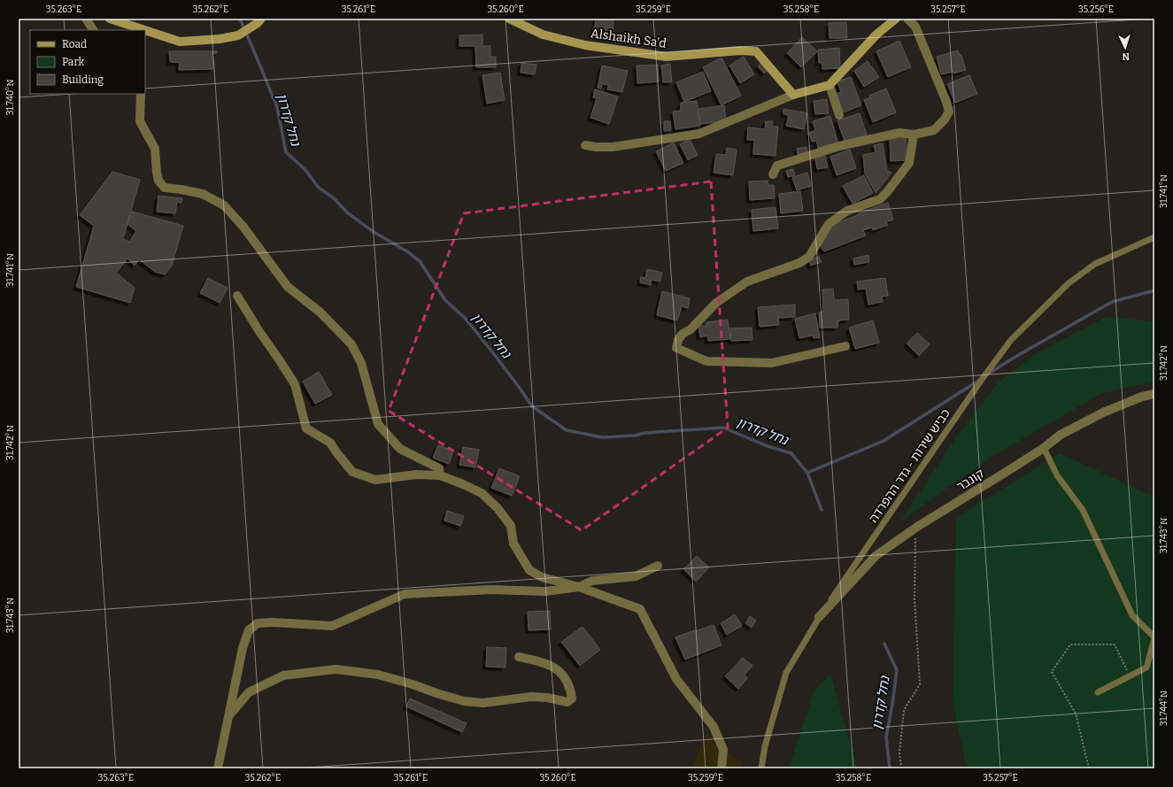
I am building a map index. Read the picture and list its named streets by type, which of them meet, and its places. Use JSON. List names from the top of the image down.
{
  "streets": {
    "street": ["Alshaikh Sa'd", "קונבר"],
    "lane": ["כביש שירות - גדר ההפרדה"]
  },
  "crossings": [
    ["כביש שירות - גדר ההפרדה", "קונבר"]
  ],
  "water": ["נחל קדרון"],
  "legend": ["Road", "Park", "Building"],
  "north": "bottom",
  "coordinates": [
    "35.263°E",
    "35.262°E",
    "35.261°E",
    "35.260°E",
    "35.259°E",
    "35.258°E",
    "35.257°E",
    "35.256°E",
    "31.740°N",
    "31.741°N",
    "31.742°N",
    "31.743°N",
    "31.744°N"
  ]
}
